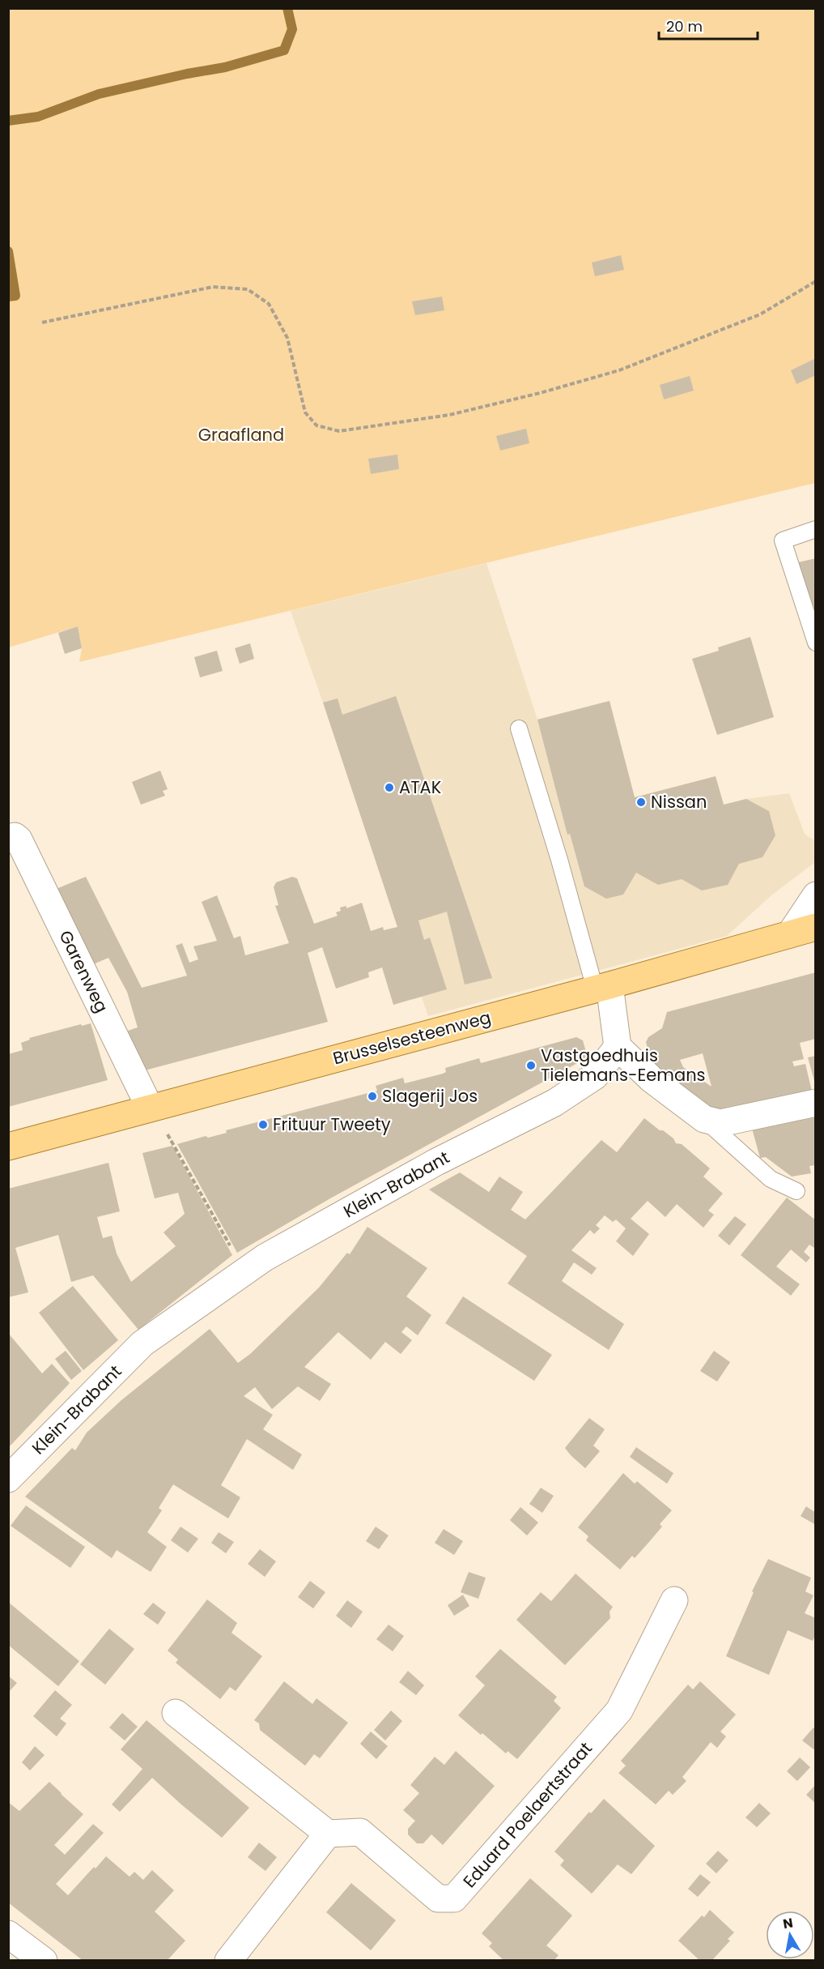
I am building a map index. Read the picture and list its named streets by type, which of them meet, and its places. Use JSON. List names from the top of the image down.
{
  "streets": {
    "main road": ["Brusselsesteenweg"],
    "street": ["Garenweg", "Klein-Brabant", "Eduard Poelaertstraat"]
  },
  "crossings": [
    ["Garenweg", "Brusselsesteenweg"]
  ],
  "parks": ["Graafland"],
  "places": [
    "ATAK",
    "Nissan",
    "Vastgoedhuis Tielemans-Eemans",
    "Slagerij Jos",
    "Frituur Tweety"
  ],
  "scale_bar": "20 m",
  "north": "top"
}
